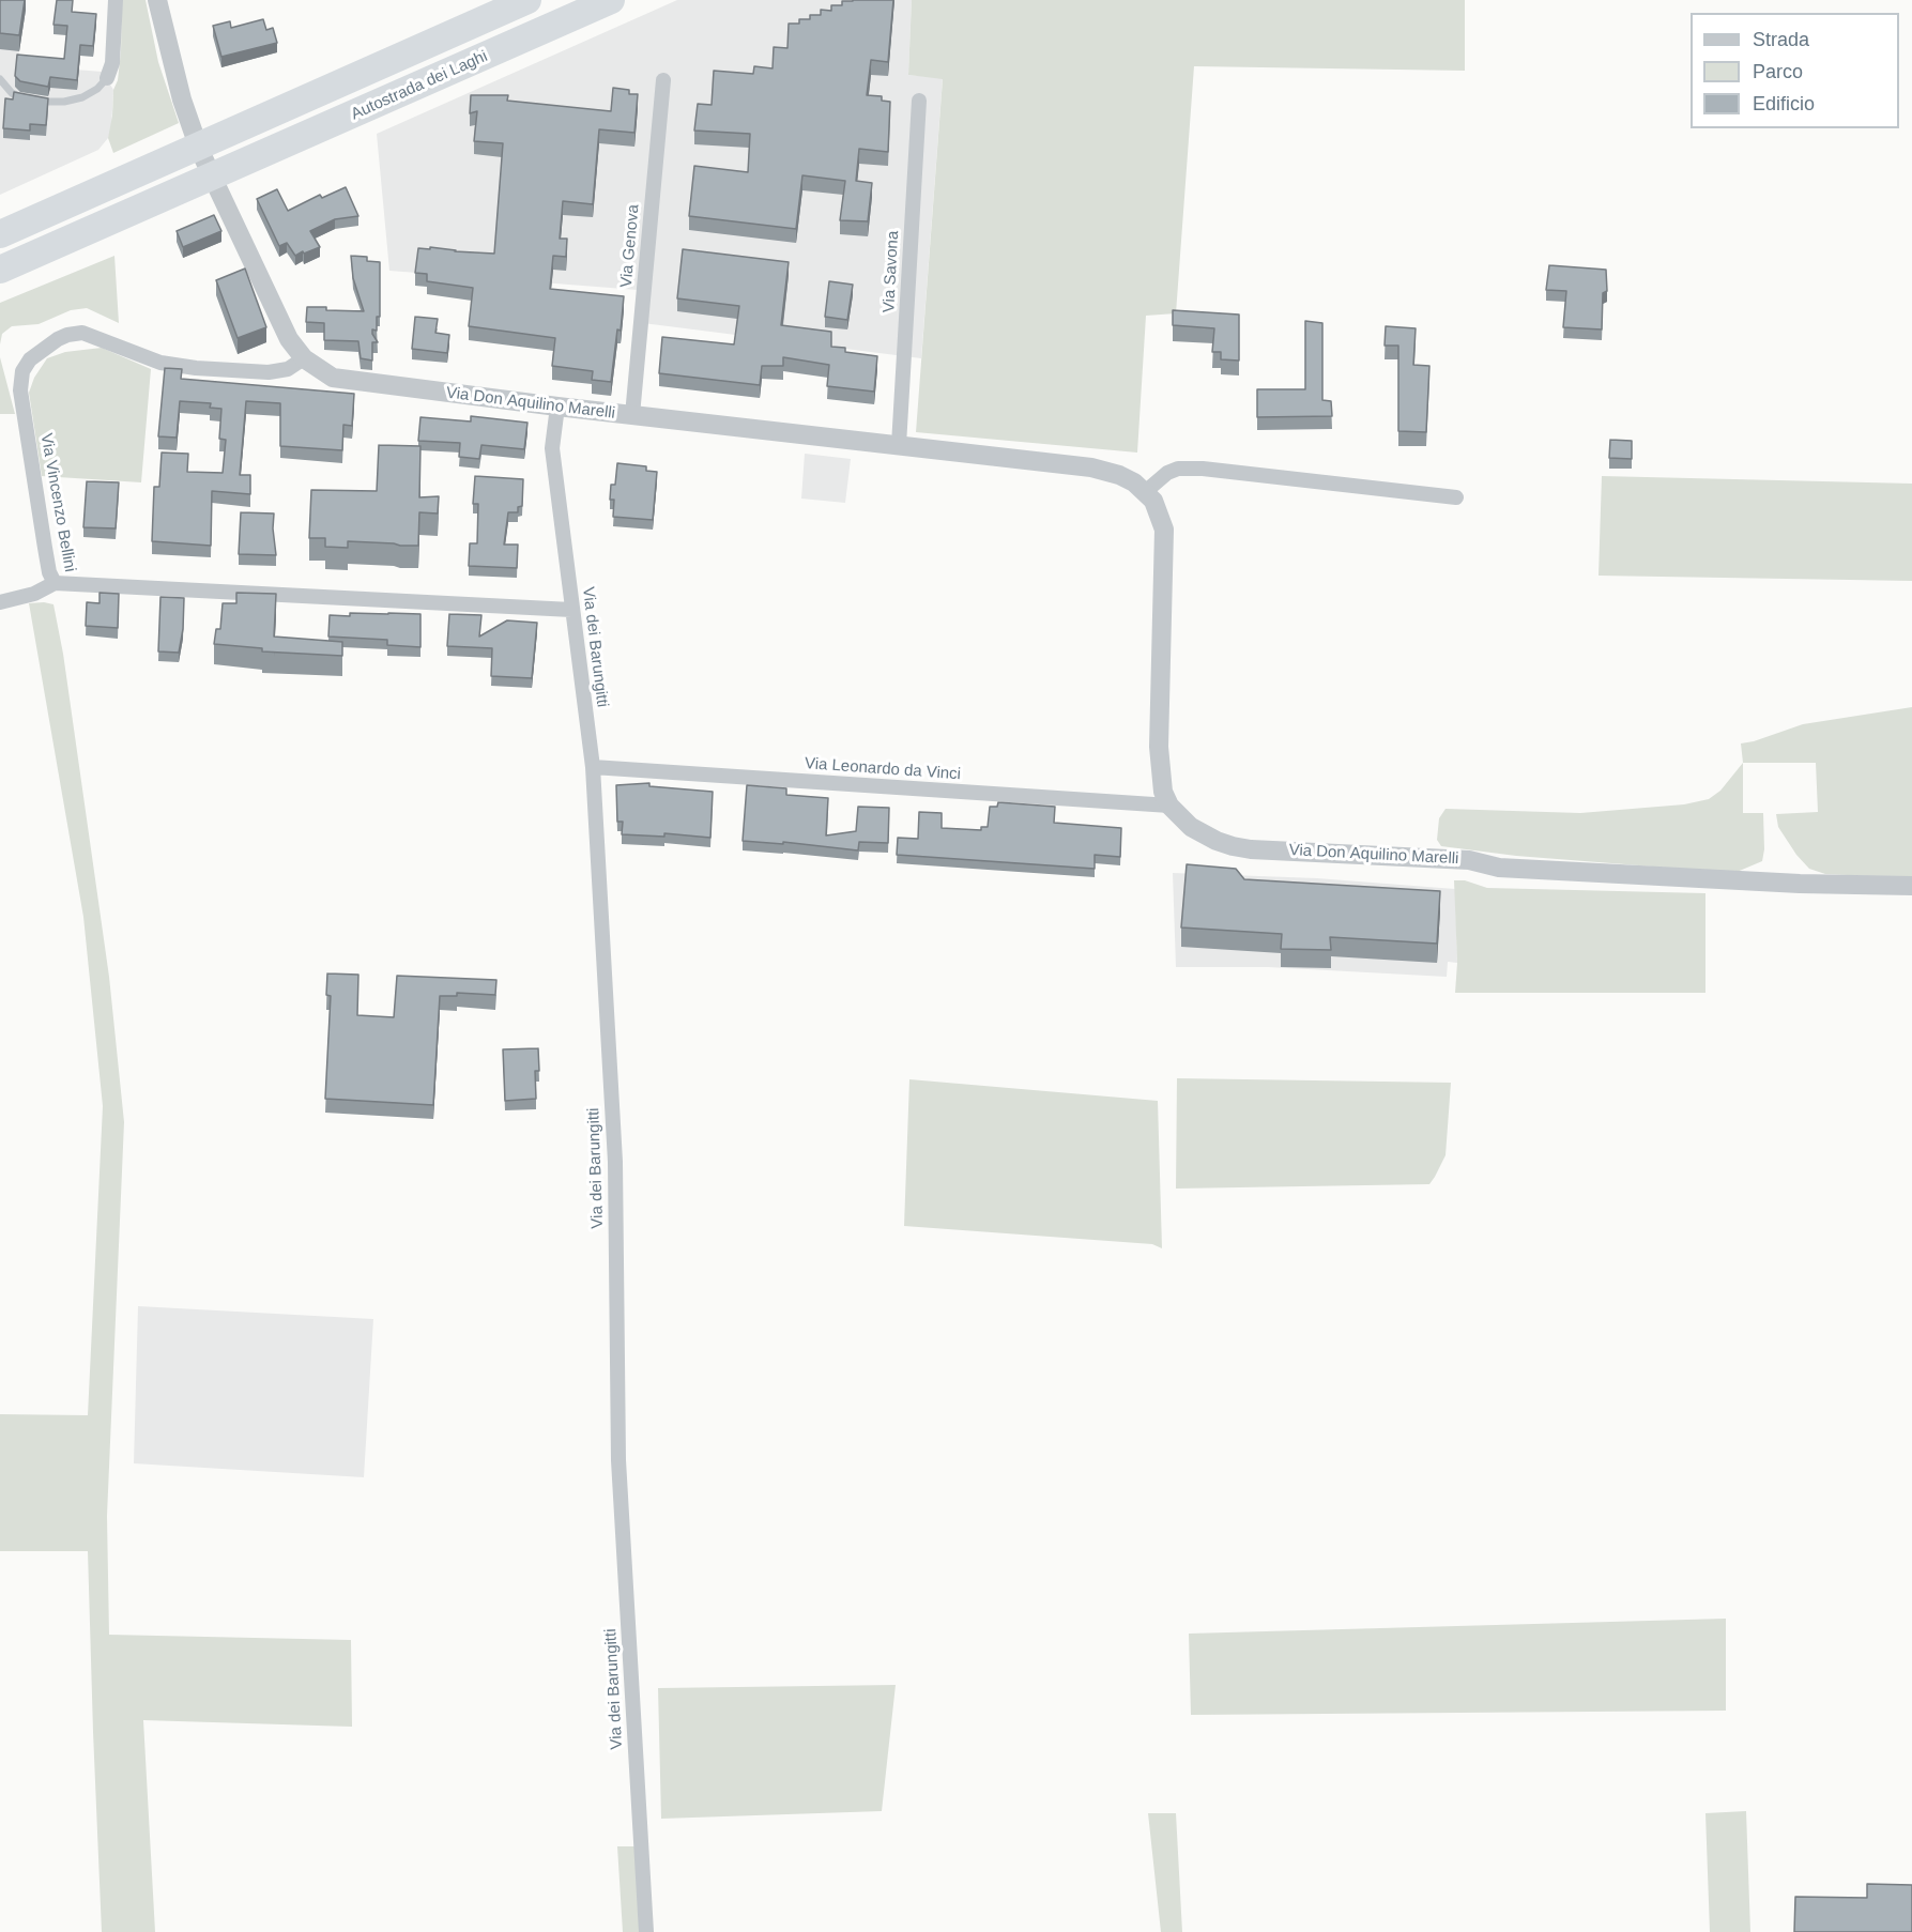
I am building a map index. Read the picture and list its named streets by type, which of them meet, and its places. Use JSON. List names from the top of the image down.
{
  "streets": {
    "highway": ["Autostrada dei Laghi"],
    "street": [
      "Via Genova",
      "Via Savona",
      "Via Don Aquilino Marelli",
      "Via Vincenzo Bellini",
      "Via dei Barungitti",
      "Via Leonardo da Vinci"
    ]
  },
  "crossings": [
    ["Via Genova", "Via Don Aquilino Marelli"],
    ["Via Savona", "Via Don Aquilino Marelli"],
    ["Via Don Aquilino Marelli", "Via Vincenzo Bellini"],
    ["Via Don Aquilino Marelli", "Via dei Barungitti"],
    ["Via Don Aquilino Marelli", "Via Leonardo da Vinci"],
    ["Via Vincenzo Bellini", "Via dei Barungitti"],
    ["Via dei Barungitti", "Via Leonardo da Vinci"]
  ],
  "legend": ["Strada", "Parco", "Edificio"]
}
